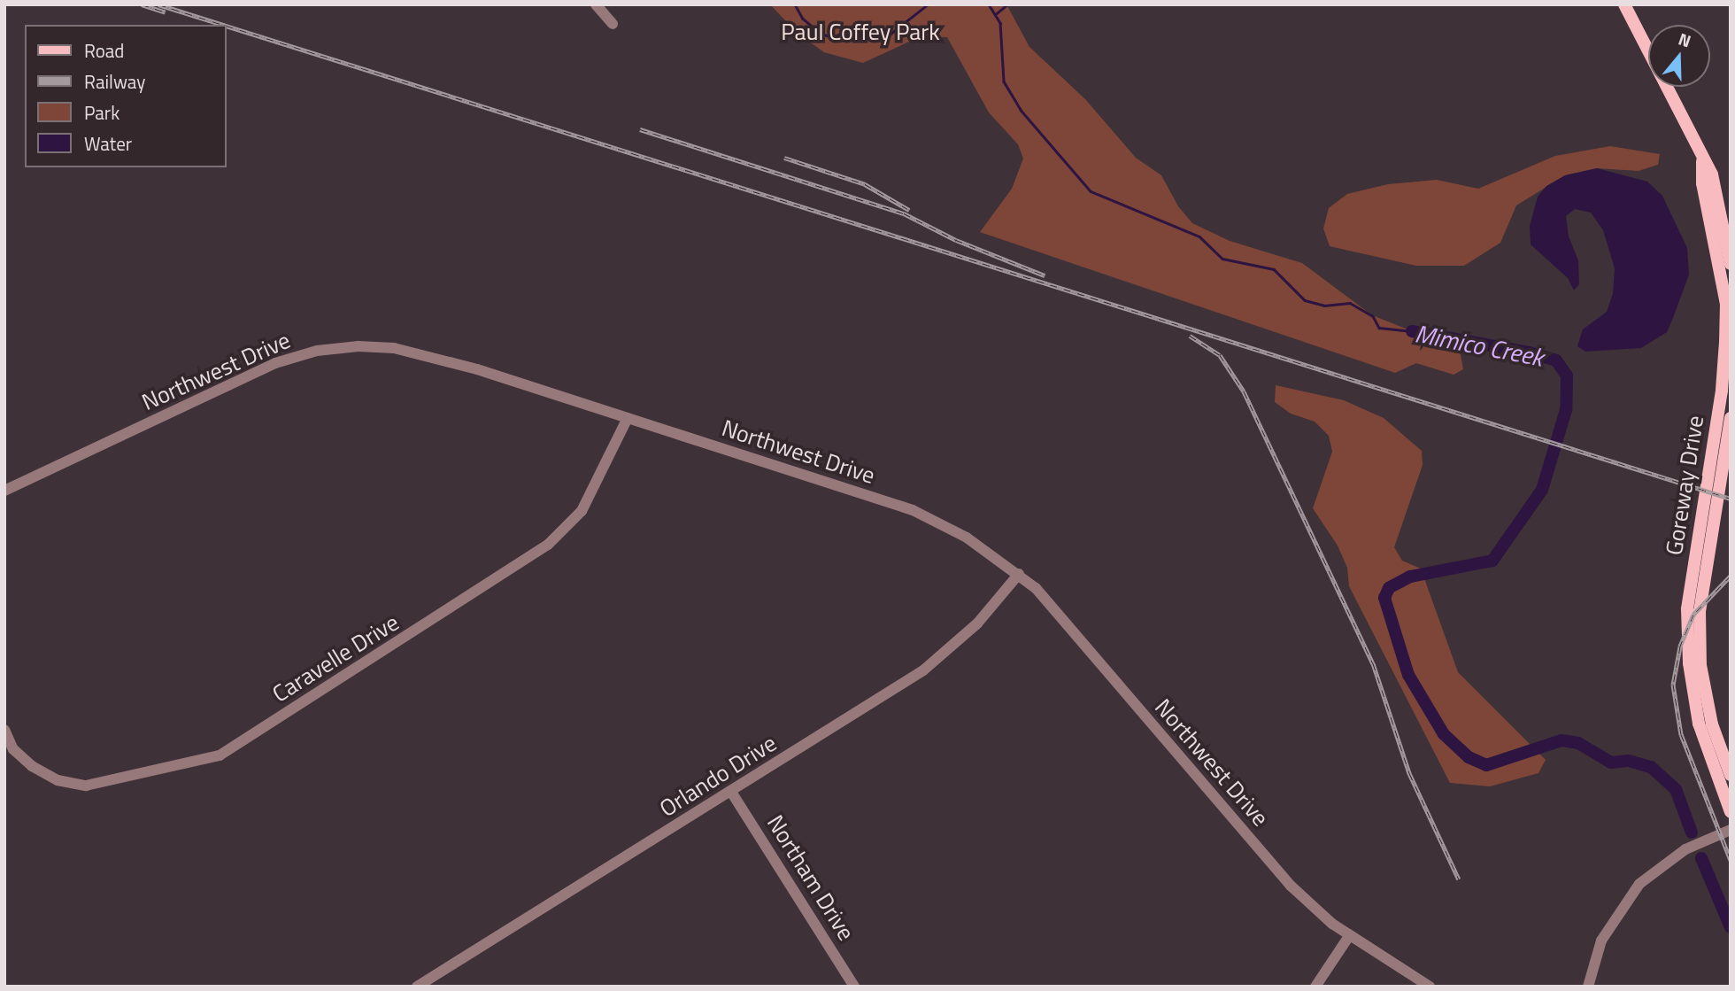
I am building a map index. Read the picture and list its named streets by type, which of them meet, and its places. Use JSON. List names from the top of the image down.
{
  "streets": {
    "main road": ["Goreway Drive"],
    "street": [
      "Northwest Drive",
      "Caravelle Drive",
      "Orlando Drive",
      "Northam Drive"
    ]
  },
  "crossings": [
    ["Northwest Drive", "Caravelle Drive"],
    ["Northwest Drive", "Orlando Drive"],
    ["Orlando Drive", "Northam Drive"]
  ],
  "water": ["Mimico Creek"],
  "parks": ["Paul Coffey Park"],
  "legend": [
    "Road",
    "Railway",
    "Park",
    "Water"
  ],
  "north": "top"
}
